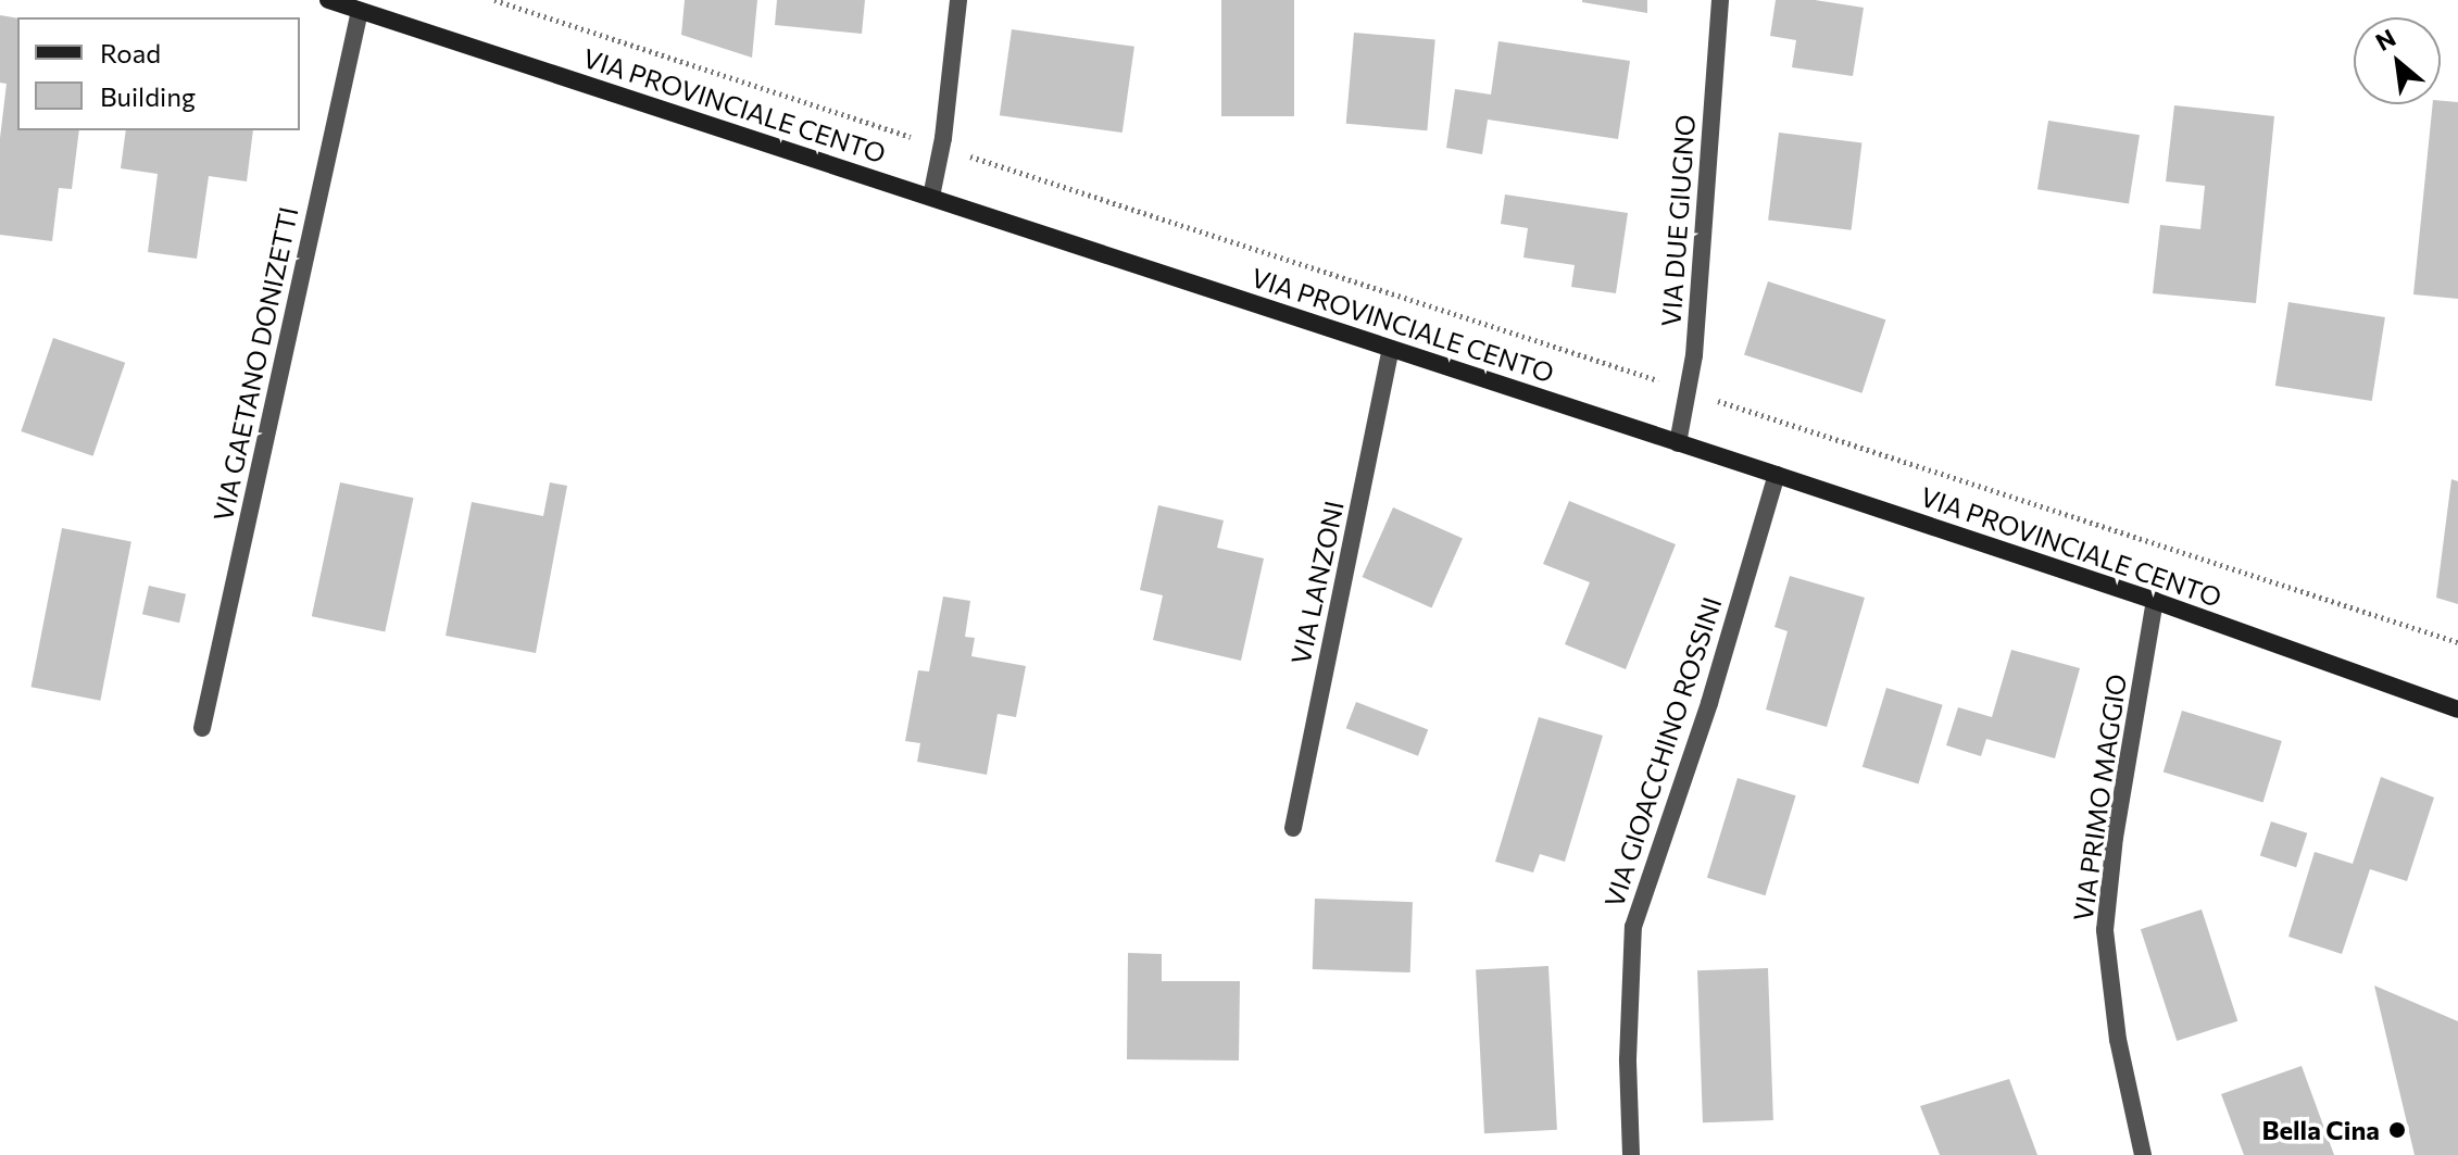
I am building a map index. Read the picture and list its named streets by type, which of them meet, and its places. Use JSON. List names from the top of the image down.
{
  "streets": {
    "main road": ["VIA PROVINCIALE CENTO"],
    "street": [
      "VIA DUE GIUGNO",
      "VIA GAETANO DONIZETTI",
      "VIA LANZONI",
      "VIA GIOACCHINO ROSSINI",
      "VIA PRIMO MAGGIO"
    ]
  },
  "crossings": [
    ["VIA PROVINCIALE CENTO", "VIA DUE GIUGNO"],
    ["VIA PROVINCIALE CENTO", "VIA GAETANO DONIZETTI"],
    ["VIA PROVINCIALE CENTO", "VIA LANZONI"],
    ["VIA PROVINCIALE CENTO", "VIA GIOACCHINO ROSSINI"],
    ["VIA PROVINCIALE CENTO", "VIA PRIMO MAGGIO"]
  ],
  "places": ["Bella Cina"],
  "legend": ["Road", "Building"],
  "north": "top left"
}
